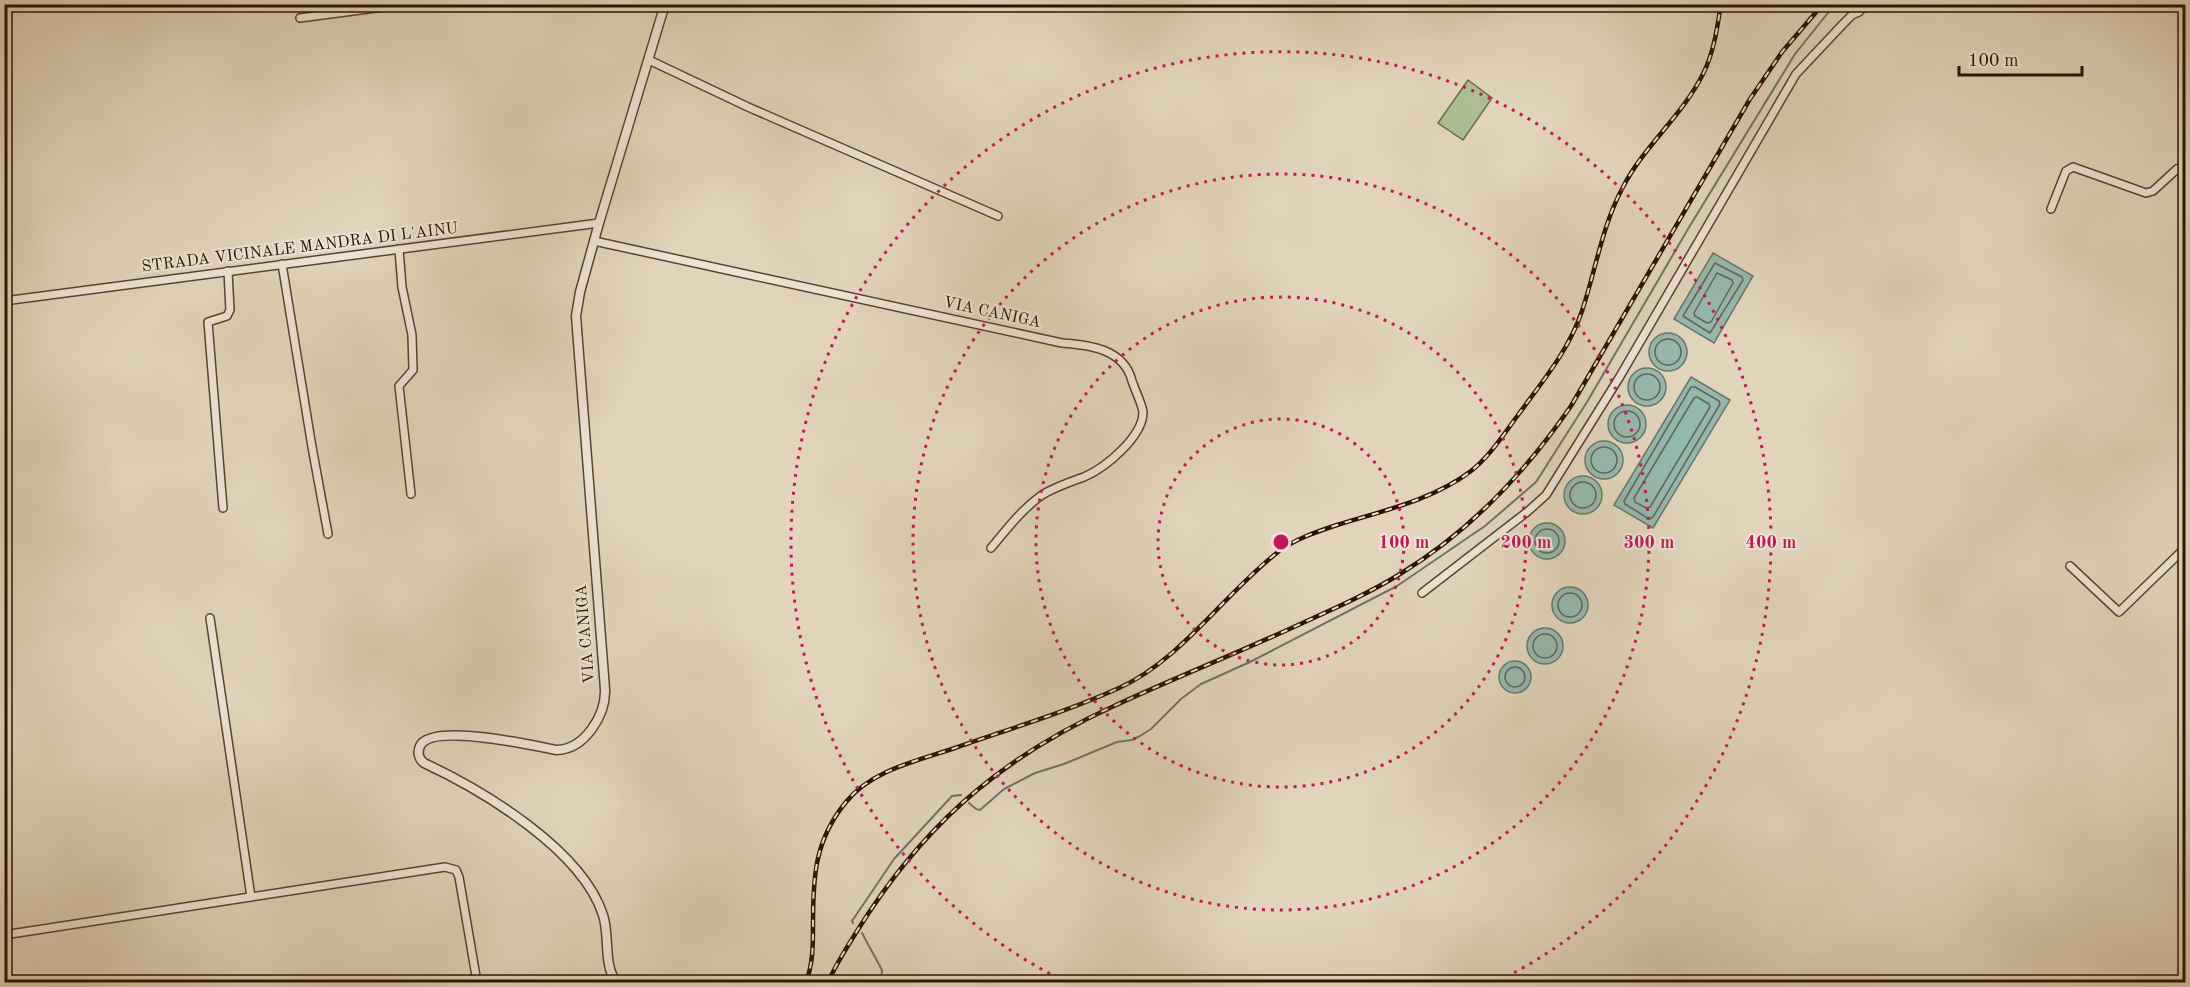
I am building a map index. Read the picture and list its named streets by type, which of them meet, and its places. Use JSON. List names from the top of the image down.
{
  "streets": {
    "street": ["STRADA VICINALE MANDRA DI L'AINU", "VIA CANIGA"]
  },
  "crossings": [
    ["STRADA VICINALE MANDRA DI L'AINU", "VIA CANIGA"]
  ],
  "scale_bar": "100 m",
  "rings": [
    "100 m",
    "200 m",
    "300 m",
    "400 m"
  ]
}
